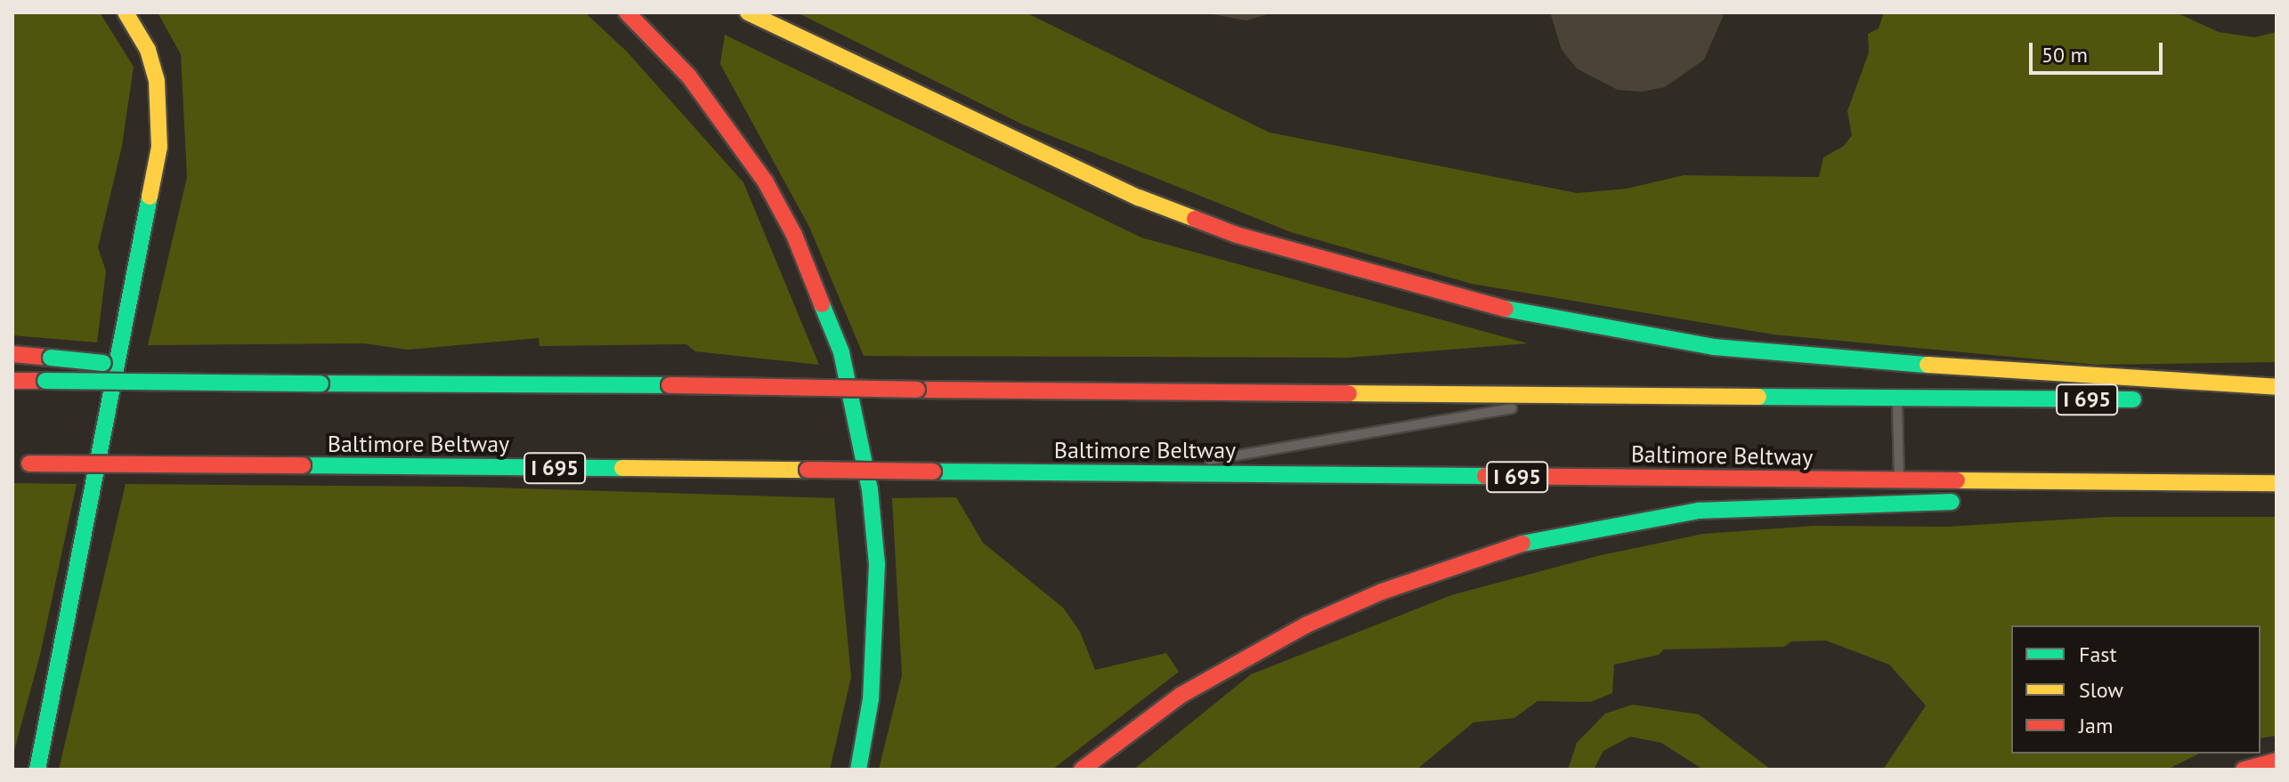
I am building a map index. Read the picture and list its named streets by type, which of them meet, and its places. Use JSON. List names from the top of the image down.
{
  "streets": {
    "main road": ["I 695", "Baltimore Beltway"]
  },
  "legend": ["Fast", "Slow", "Jam"],
  "scale_bar": "50 m"
}
